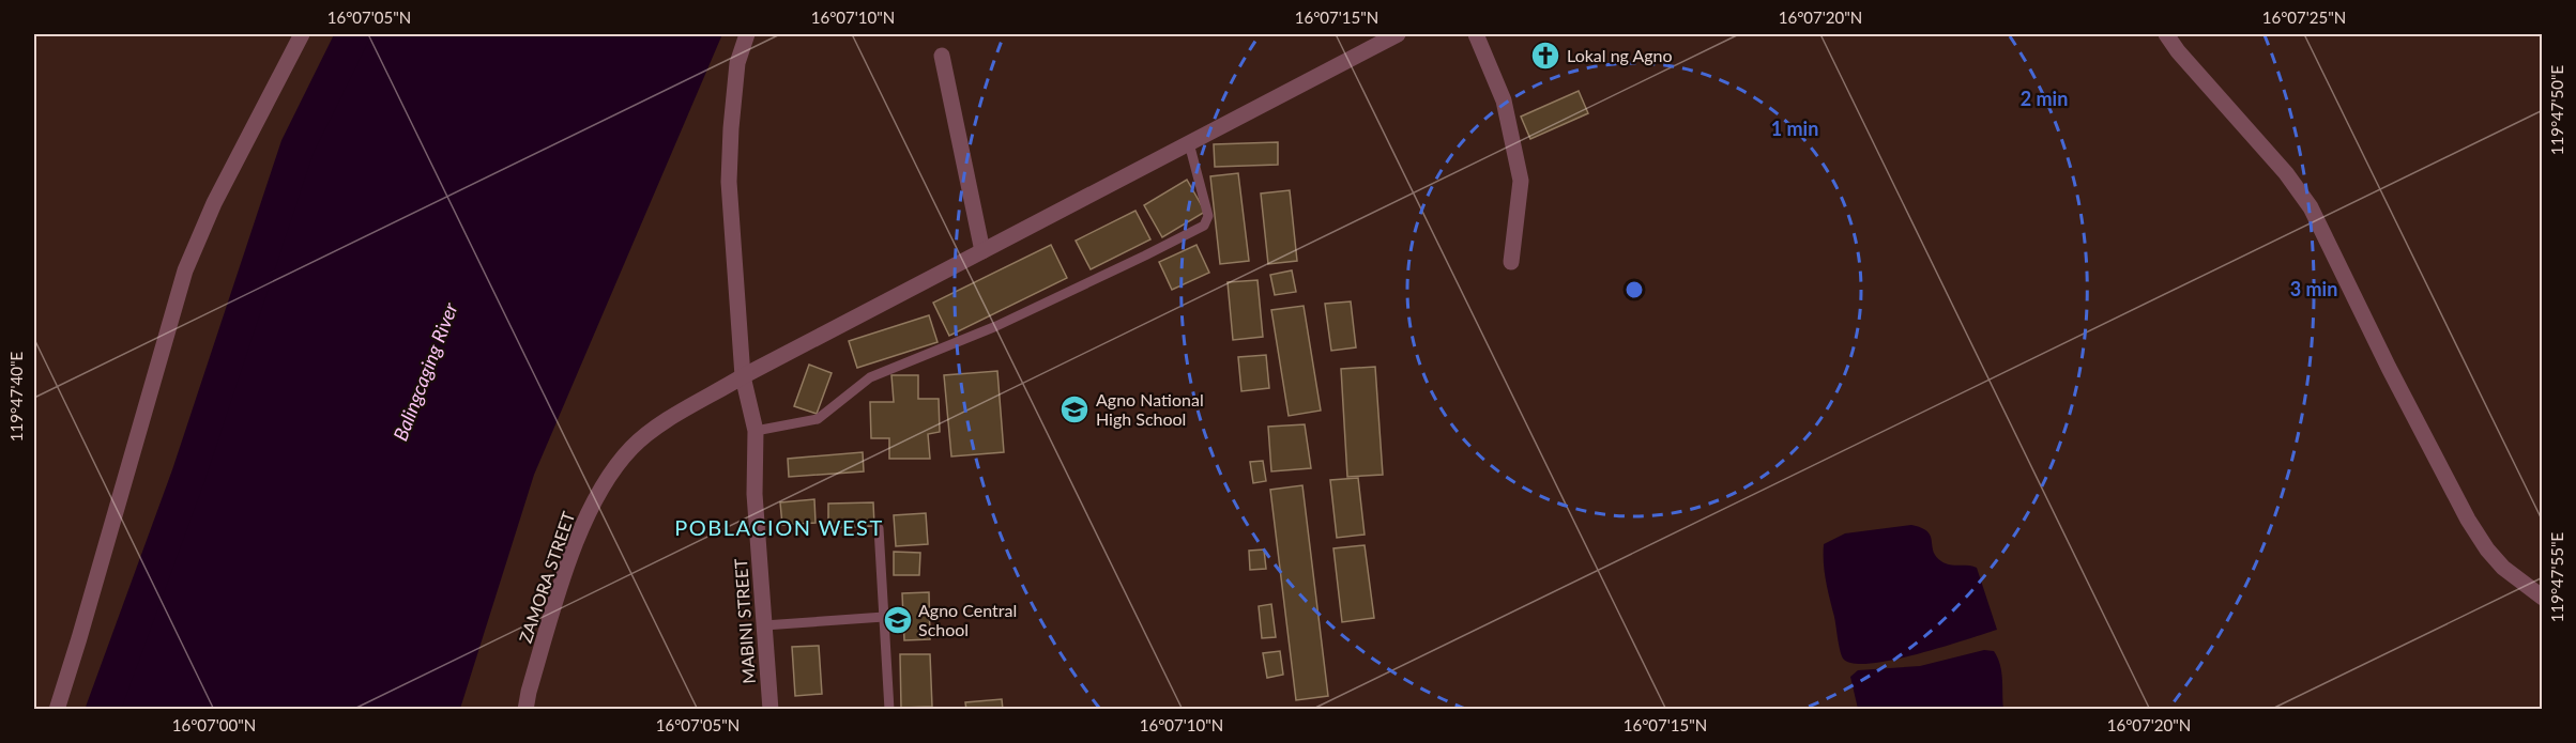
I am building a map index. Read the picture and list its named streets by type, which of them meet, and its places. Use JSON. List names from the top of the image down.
{
  "streets": {
    "street": ["ZAMORA STREET", "MABINI STREET"]
  },
  "crossings": [
    ["ZAMORA STREET", "MABINI STREET"]
  ],
  "districts": ["POBLACION WEST"],
  "water": ["Balingcaging River"],
  "places": {
    "church": ["Lokal ng Agno"],
    "school or university": ["Agno National High School", "Agno Central School"]
  },
  "coordinates": [
    "16°07'05\"N",
    "16°07'10\"N",
    "16°07'15\"N",
    "16°07'20\"N",
    "16°07'25\"N",
    "119°47'50\"E",
    "119°47'40\"E",
    "119°47'55\"E",
    "16°07'00\"N"
  ],
  "rings": ["2 min", "1 min", "3 min"]
}
